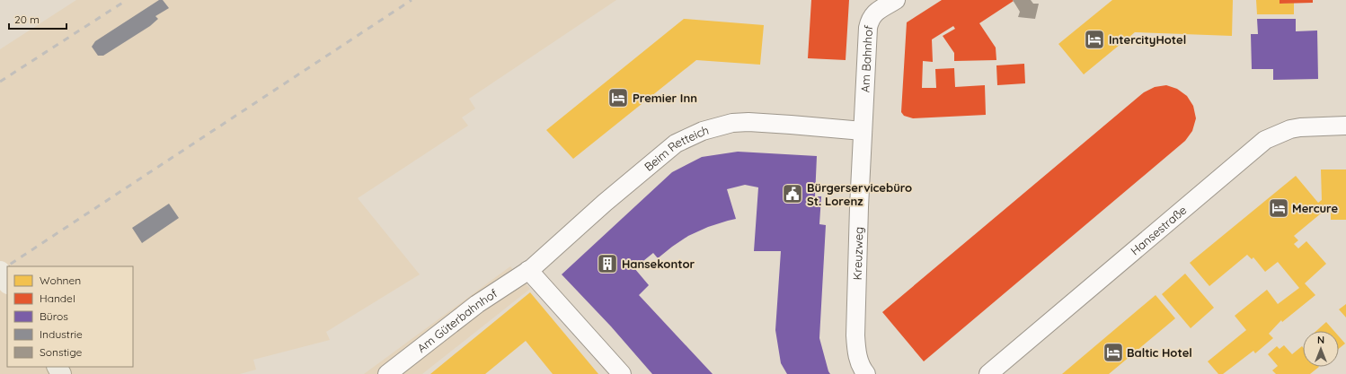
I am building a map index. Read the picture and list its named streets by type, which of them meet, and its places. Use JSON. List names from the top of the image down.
{
  "streets": {
    "street": [
      "Am Bahnhof",
      "Beim Retteich",
      "Hansestraße",
      "Kreuzweg",
      "Am Güterbahnhof"
    ]
  },
  "crossings": [
    ["Am Bahnhof", "Beim Retteich"],
    ["Am Bahnhof", "Kreuzweg"],
    ["Beim Retteich", "Kreuzweg"],
    ["Beim Retteich", "Am Güterbahnhof"]
  ],
  "places": {
    "hotel": [
      "IntercityHotel",
      "Premier Inn",
      "Mercure",
      "Baltic Hotel"
    ],
    "public building": ["Bürgerservicebüro St. Lorenz"],
    "building": ["Hansekontor"]
  },
  "legend": [
    "Wohnen",
    "Handel",
    "Büros",
    "Industrie",
    "Sonstige"
  ],
  "scale_bar": "20 m",
  "north": "top"
}
